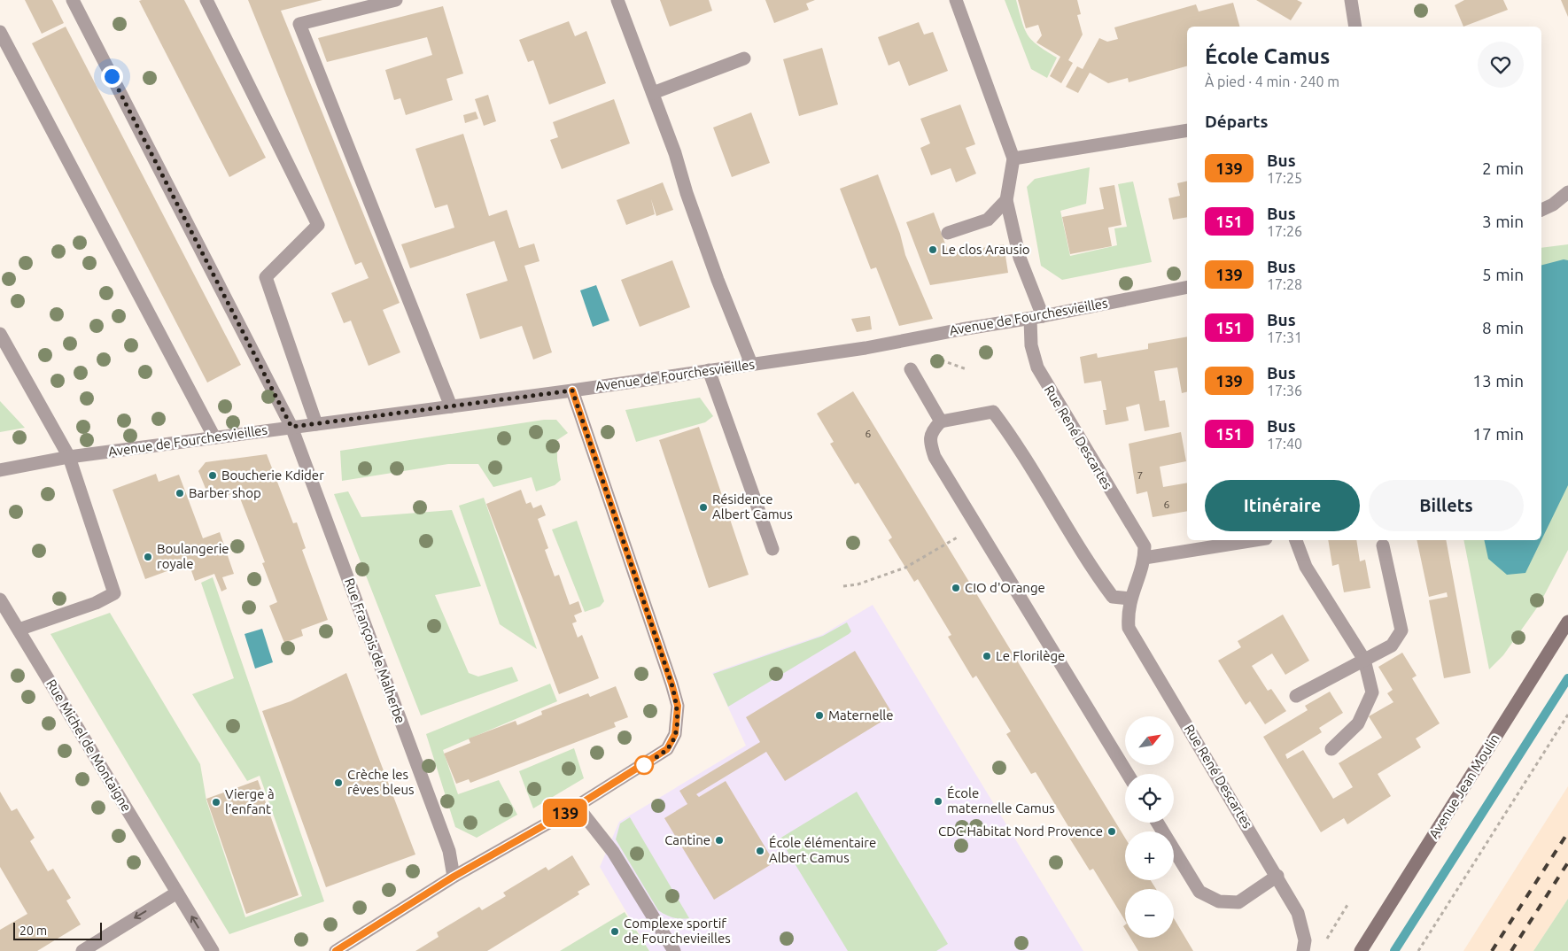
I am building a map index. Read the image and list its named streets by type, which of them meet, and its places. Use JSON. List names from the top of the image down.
{
  "streets": {
    "street": [
      "Avenue de Fourchesvieilles",
      "Rue René Descartes",
      "Rue François de Malherbe",
      "Rue Michel de Montaigne",
      "Avenue Jean Moulin"
    ]
  },
  "crossings": [
    ["Avenue de Fourchesvieilles", "Rue René Descartes"],
    ["Avenue de Fourchesvieilles", "Rue François de Malherbe"]
  ],
  "places": [
    "Le clos Arausio",
    "Boucherie Kdider",
    "Barber shop",
    "Résidence Albert Camus",
    "Boulangerie royale",
    "CIO d'Orange",
    "Le Florilège",
    "Maternelle",
    "Crèche les rêves bleus",
    "École maternelle Camus",
    "Vierge à l’enfant",
    "CDC Habitat Nord Provence",
    "Cantine",
    "École élémentaire Albert Camus",
    "Complexe sportif de Fourchevieilles"
  ],
  "lines": ["bus line 139"],
  "house_numbers": ["6", "7", "6"],
  "scale_bar": "20 m",
  "north": "top right",
  "page": {
    "on_map": "139",
    "heading": [
      ["École Camus", "À pied · 4 min · 240 m"],
      "Départs"
    ],
    "list": [
      {
        "mark": "139",
        "name": "Bus",
        "note": "17:25",
        "value": "2 min"
      },
      {
        "mark": "151",
        "name": "Bus",
        "note": "17:26",
        "value": "3 min"
      },
      {
        "mark": "139",
        "name": "Bus",
        "note": "17:28",
        "value": "5 min"
      },
      {
        "mark": "151",
        "name": "Bus",
        "note": "17:31",
        "value": "8 min"
      },
      {
        "mark": "139",
        "name": "Bus",
        "note": "17:36",
        "value": "13 min"
      },
      {
        "mark": "151",
        "name": "Bus",
        "note": "17:40",
        "value": "17 min"
      }
    ],
    "buttons": ["Itinéraire", "Billets"],
    "map_buttons": ["+", "−"],
    "scale": "20 m"
  }
}
